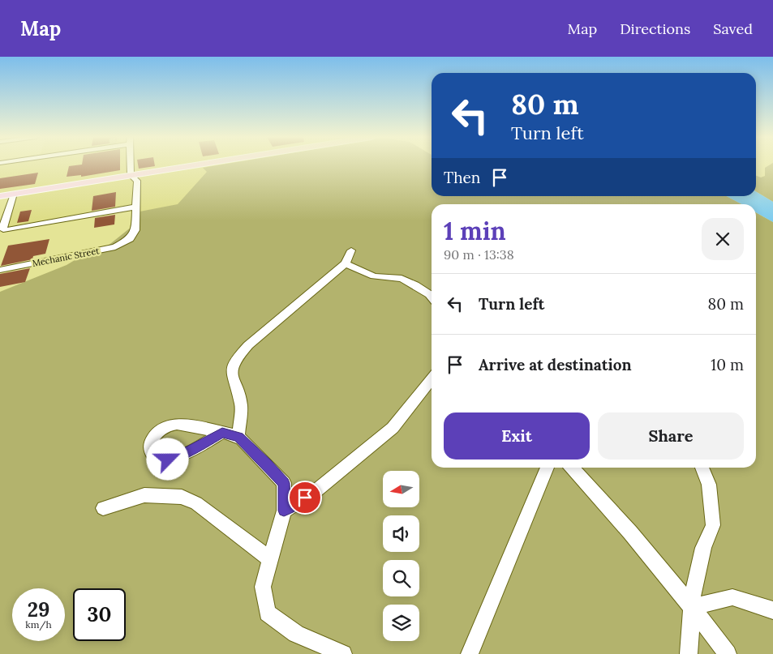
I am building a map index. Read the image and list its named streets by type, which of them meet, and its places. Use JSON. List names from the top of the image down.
{
  "streets": {
    "street": ["Mechanic Street"]
  },
  "north": "left",
  "page": {
    "header": "Map",
    "nav": ["Map", "Directions", "Saved"],
    "turn": ["80 m", "Turn left"],
    "then": "Then",
    "heading": ["1 min", "90 m · 13:38"],
    "list": [
      {
        "name": "Turn left",
        "value": "80 m"
      },
      {
        "name": "Arrive at destination",
        "value": "10 m"
      }
    ],
    "buttons": ["Exit", "Share"],
    "speed": "29 km/h",
    "limit": "30"
  }
}
